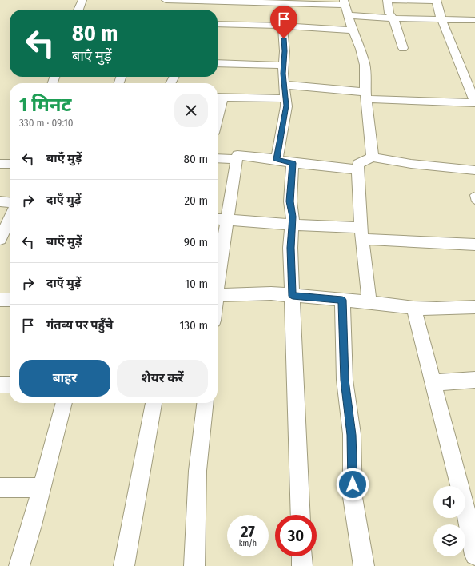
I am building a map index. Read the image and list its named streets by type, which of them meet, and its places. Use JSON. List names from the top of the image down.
{
  "page": {
    "turn": ["80 m", "बाएँ मुड़ें"],
    "heading": ["1 मिनट", "330 m · 09:10"],
    "list": [
      {
        "name": "बाएँ मुड़ें",
        "value": "80 m"
      },
      {
        "name": "दाएँ मुड़ें",
        "value": "20 m"
      },
      {
        "name": "बाएँ मुड़ें",
        "value": "90 m"
      },
      {
        "name": "दाएँ मुड़ें",
        "value": "10 m"
      },
      {
        "name": "गंतव्य पर पहुँचे",
        "value": "130 m"
      }
    ],
    "buttons": ["बाहर", "शेयर करें"],
    "speed": "27 km/h",
    "limit": "30"
  }
}
